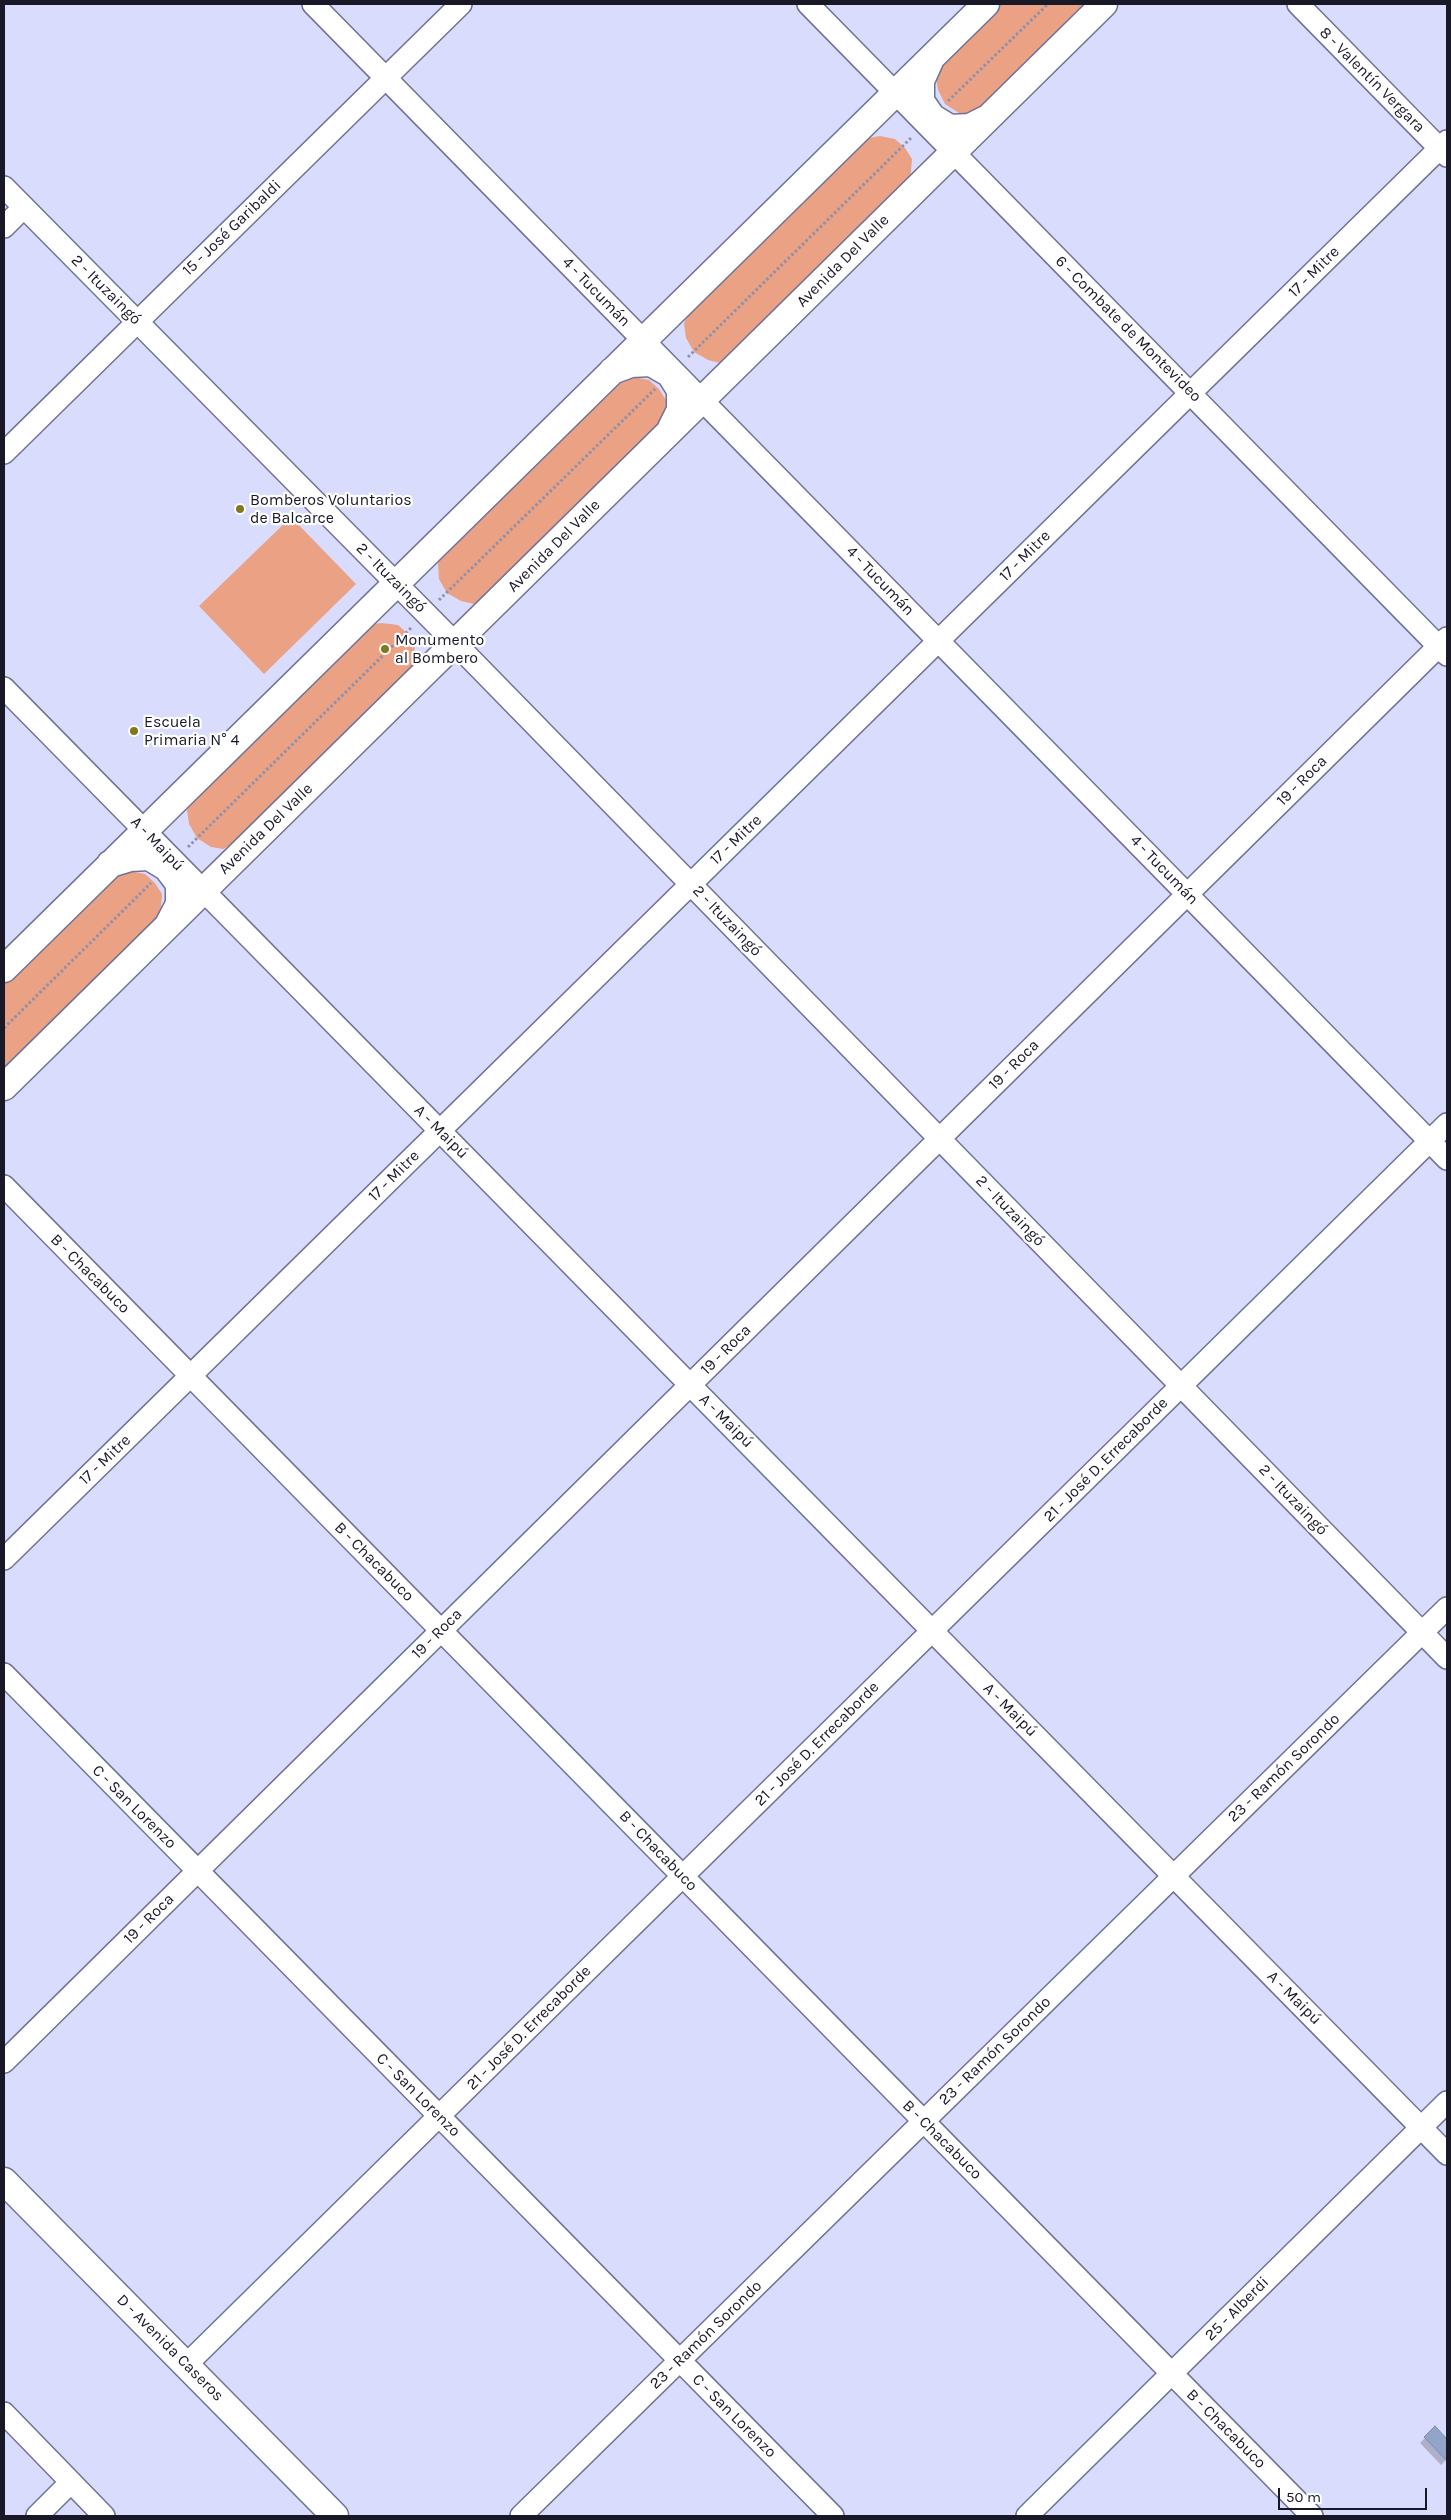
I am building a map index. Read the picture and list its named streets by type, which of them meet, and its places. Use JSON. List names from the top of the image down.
{
  "streets": {
    "street": [
      "8 - Valentín Vergara",
      "15 - José Garibaldi",
      "Avenida Del Valle",
      "17 - Mitre",
      "2 - Ituzaingó",
      "4 - Tucumán",
      "6 - Combate de Montevideo",
      "19 - Roca",
      "A - Maipú",
      "B - Chacabuco",
      "21 - José D. Errecaborde",
      "23 - Ramón Sorondo",
      "C - San Lorenzo",
      "25 - Alberdi",
      "D - Avenida Caseros"
    ]
  },
  "crossings": [
    ["8 - Valentín Vergara", "17 - Mitre"],
    ["15 - José Garibaldi", "2 - Ituzaingó"],
    ["15 - José Garibaldi", "4 - Tucumán"],
    ["Avenida Del Valle", "2 - Ituzaingó"],
    ["Avenida Del Valle", "4 - Tucumán"],
    ["Avenida Del Valle", "6 - Combate de Montevideo"],
    ["Avenida Del Valle", "A - Maipú"],
    ["17 - Mitre", "2 - Ituzaingó"],
    ["17 - Mitre", "4 - Tucumán"],
    ["17 - Mitre", "6 - Combate de Montevideo"],
    ["17 - Mitre", "A - Maipú"],
    ["17 - Mitre", "B - Chacabuco"],
    ["2 - Ituzaingó", "19 - Roca"],
    ["2 - Ituzaingó", "21 - José D. Errecaborde"],
    ["2 - Ituzaingó", "23 - Ramón Sorondo"],
    ["4 - Tucumán", "19 - Roca"],
    ["4 - Tucumán", "21 - José D. Errecaborde"],
    ["6 - Combate de Montevideo", "19 - Roca"],
    ["19 - Roca", "A - Maipú"],
    ["19 - Roca", "B - Chacabuco"],
    ["19 - Roca", "C - San Lorenzo"],
    ["A - Maipú", "21 - José D. Errecaborde"],
    ["A - Maipú", "23 - Ramón Sorondo"],
    ["A - Maipú", "25 - Alberdi"],
    ["B - Chacabuco", "21 - José D. Errecaborde"],
    ["B - Chacabuco", "23 - Ramón Sorondo"],
    ["B - Chacabuco", "25 - Alberdi"],
    ["21 - José D. Errecaborde", "C - San Lorenzo"],
    ["21 - José D. Errecaborde", "D - Avenida Caseros"],
    ["23 - Ramón Sorondo", "C - San Lorenzo"]
  ],
  "places": ["Bomberos Voluntarios de Balcarce", "Monumento al Bombero", "Escuela Primaria N° 4"],
  "scale_bar": "50 m"
}
